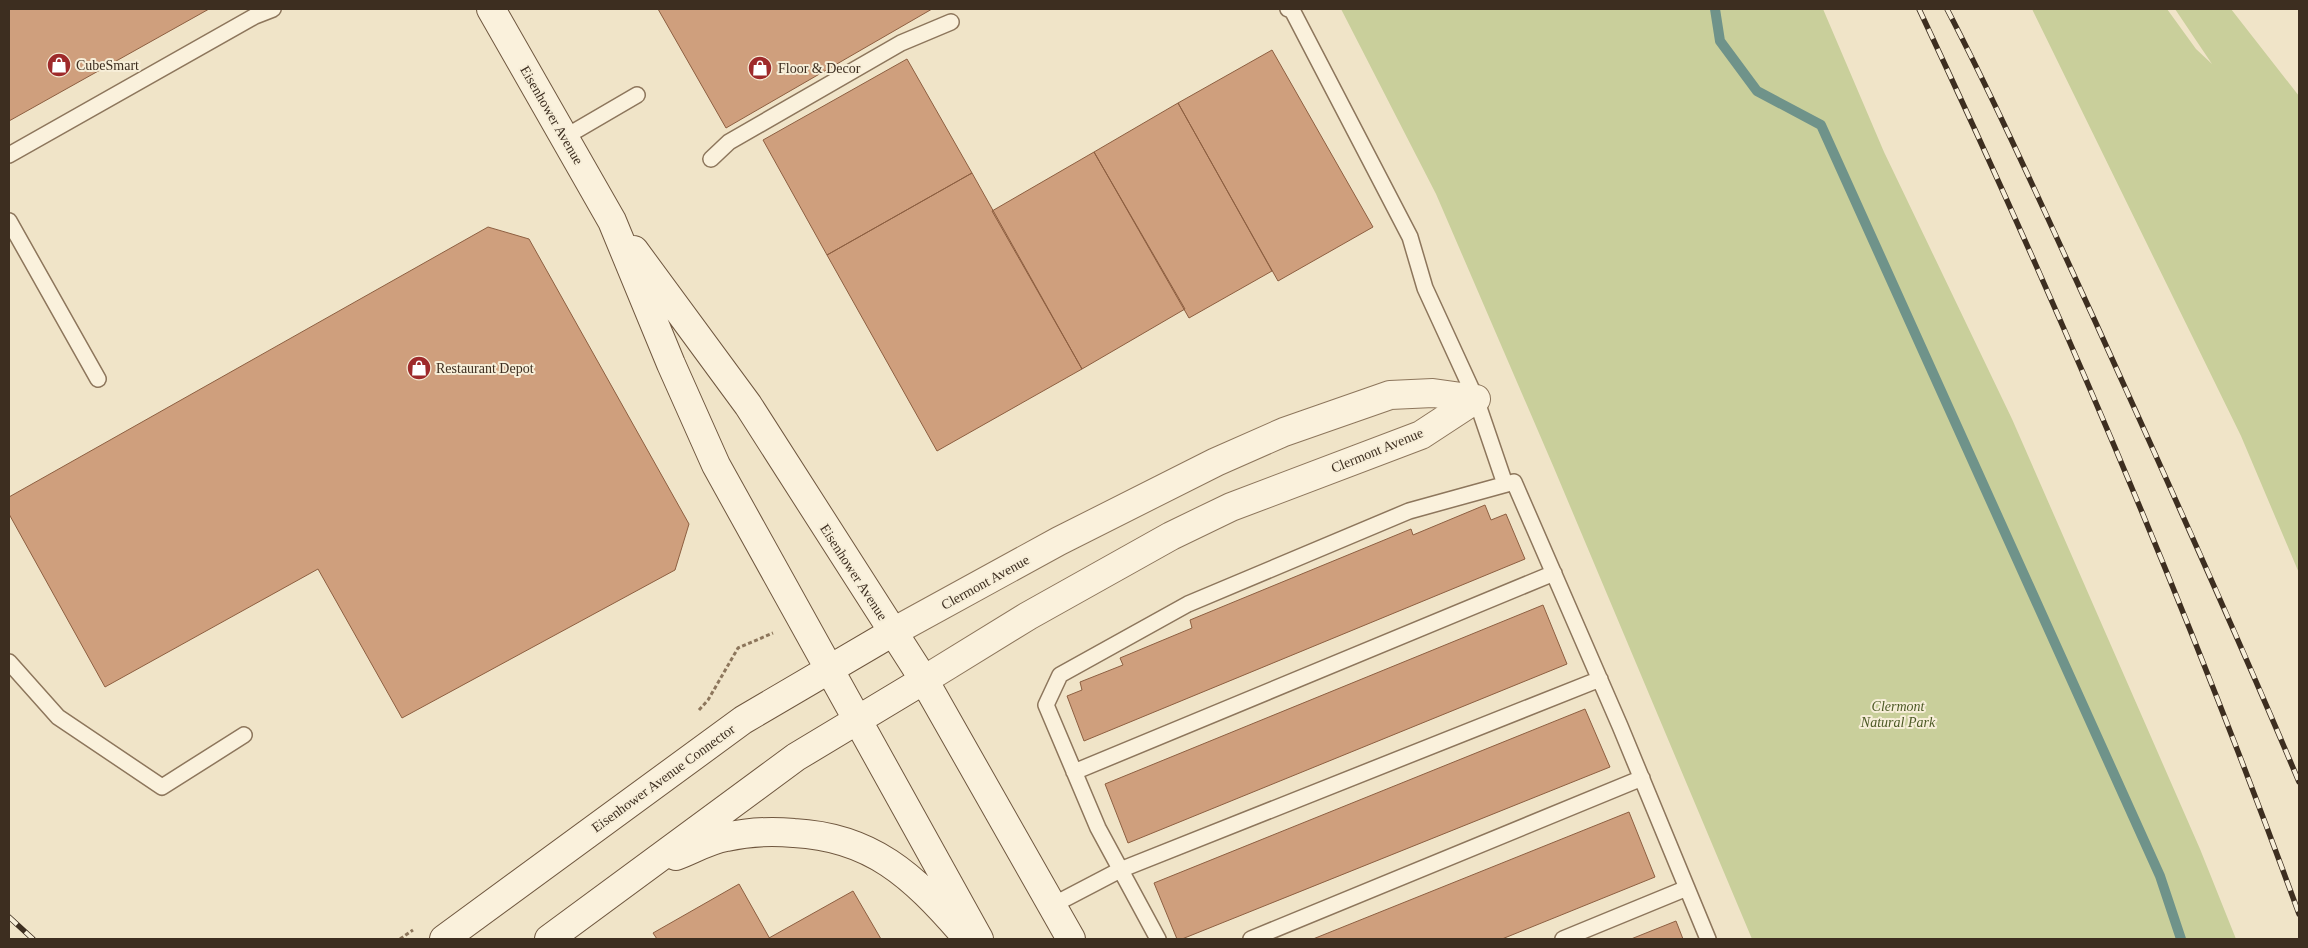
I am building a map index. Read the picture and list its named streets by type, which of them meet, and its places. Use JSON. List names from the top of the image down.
{
  "streets": {
    "main road": ["Eisenhower Avenue", "Clermont Avenue", "Eisenhower Avenue Connector"]
  },
  "crossings": [
    ["Eisenhower Avenue", "Clermont Avenue"],
    ["Eisenhower Avenue", "Eisenhower Avenue Connector"],
    ["Clermont Avenue", "Eisenhower Avenue Connector"]
  ],
  "parks": ["Clermont Natural Park"],
  "places": {
    "shop": ["CubeSmart", "Floor & Decor", "Restaurant Depot"]
  }
}
